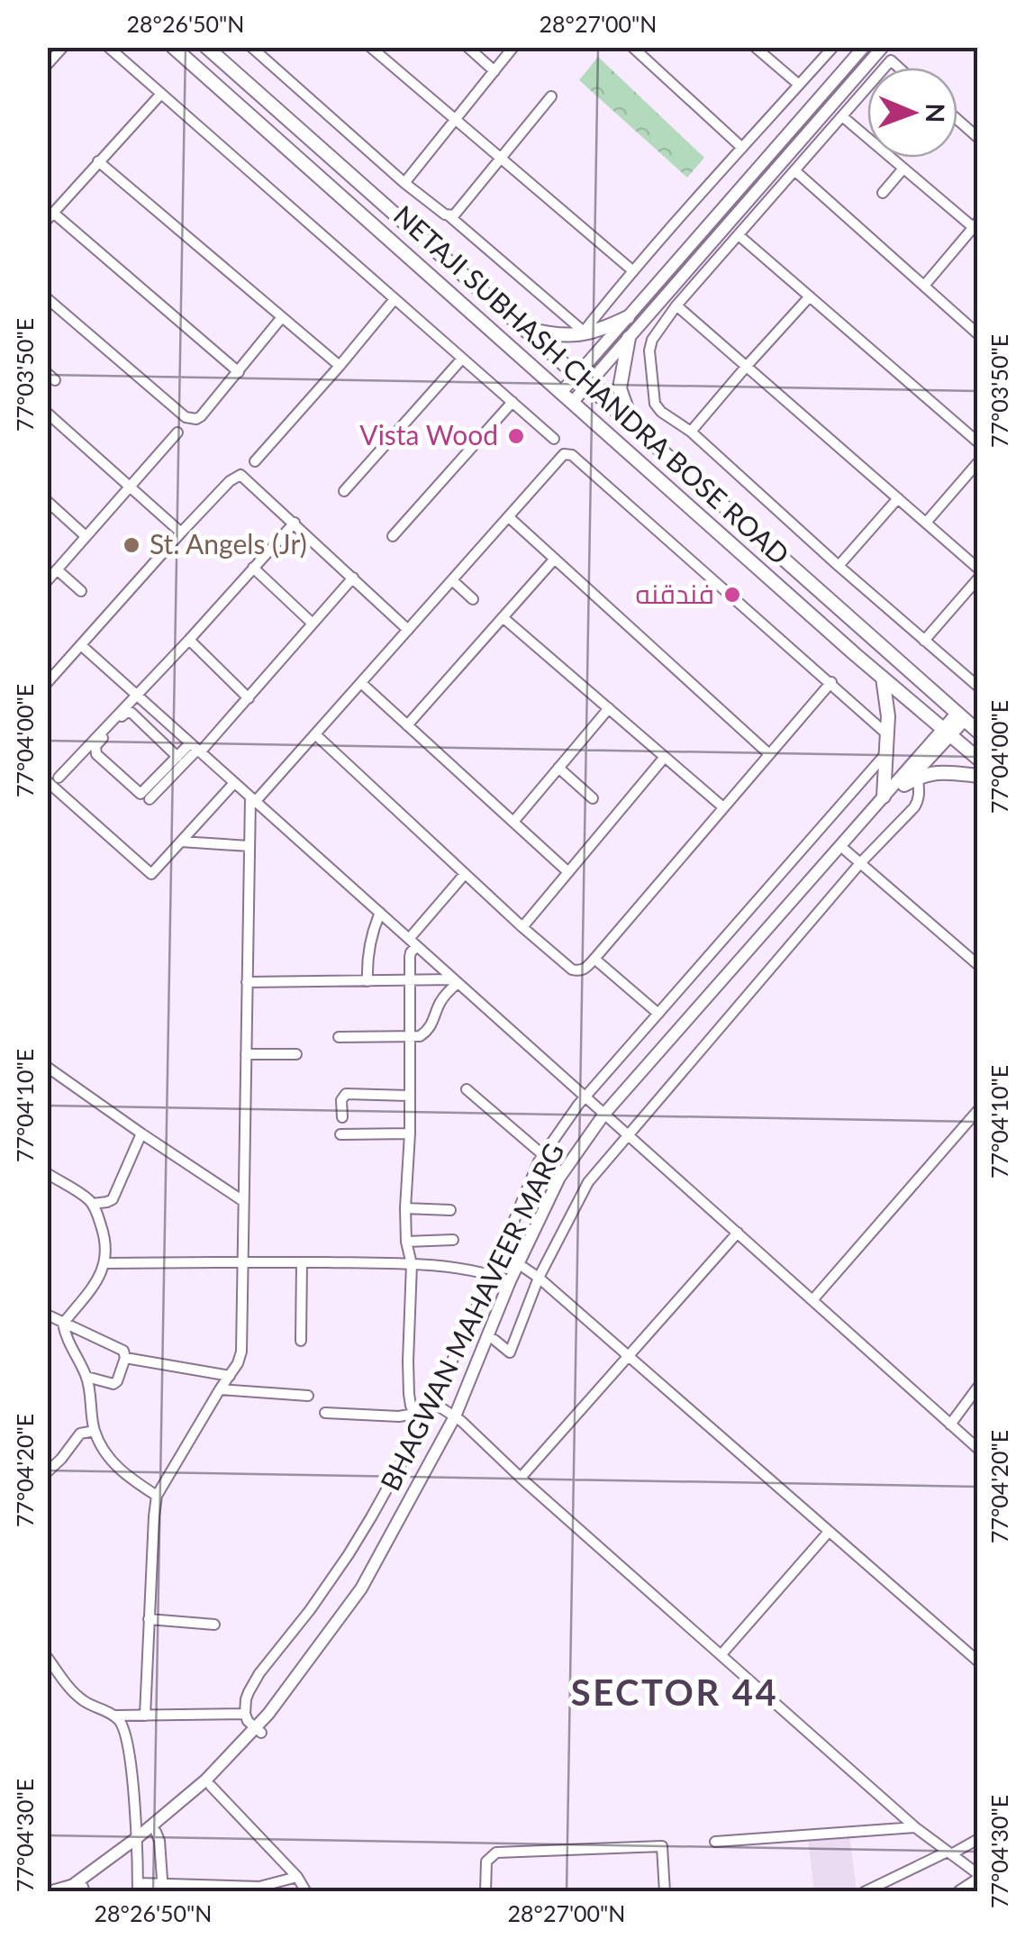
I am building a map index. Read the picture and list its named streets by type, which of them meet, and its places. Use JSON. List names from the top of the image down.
{
  "streets": {
    "main road": ["NETAJI SUBHASH CHANDRA BOSE ROAD"],
    "street": ["BHAGWAN MAHAVEER MARG"]
  },
  "crossings": [
    ["NETAJI SUBHASH CHANDRA BOSE ROAD", "BHAGWAN MAHAVEER MARG"]
  ],
  "districts": ["SECTOR 44"],
  "places": ["Vista Wood", "St. Angels (Jr)", "فندقنه"],
  "north": "right",
  "coordinates": [
    "28°26'50\"N",
    "28°27'00\"N",
    "77°03'50\"E",
    "77°04'00\"E",
    "77°04'10\"E",
    "77°04'20\"E",
    "77°04'30\"E"
  ]
}
